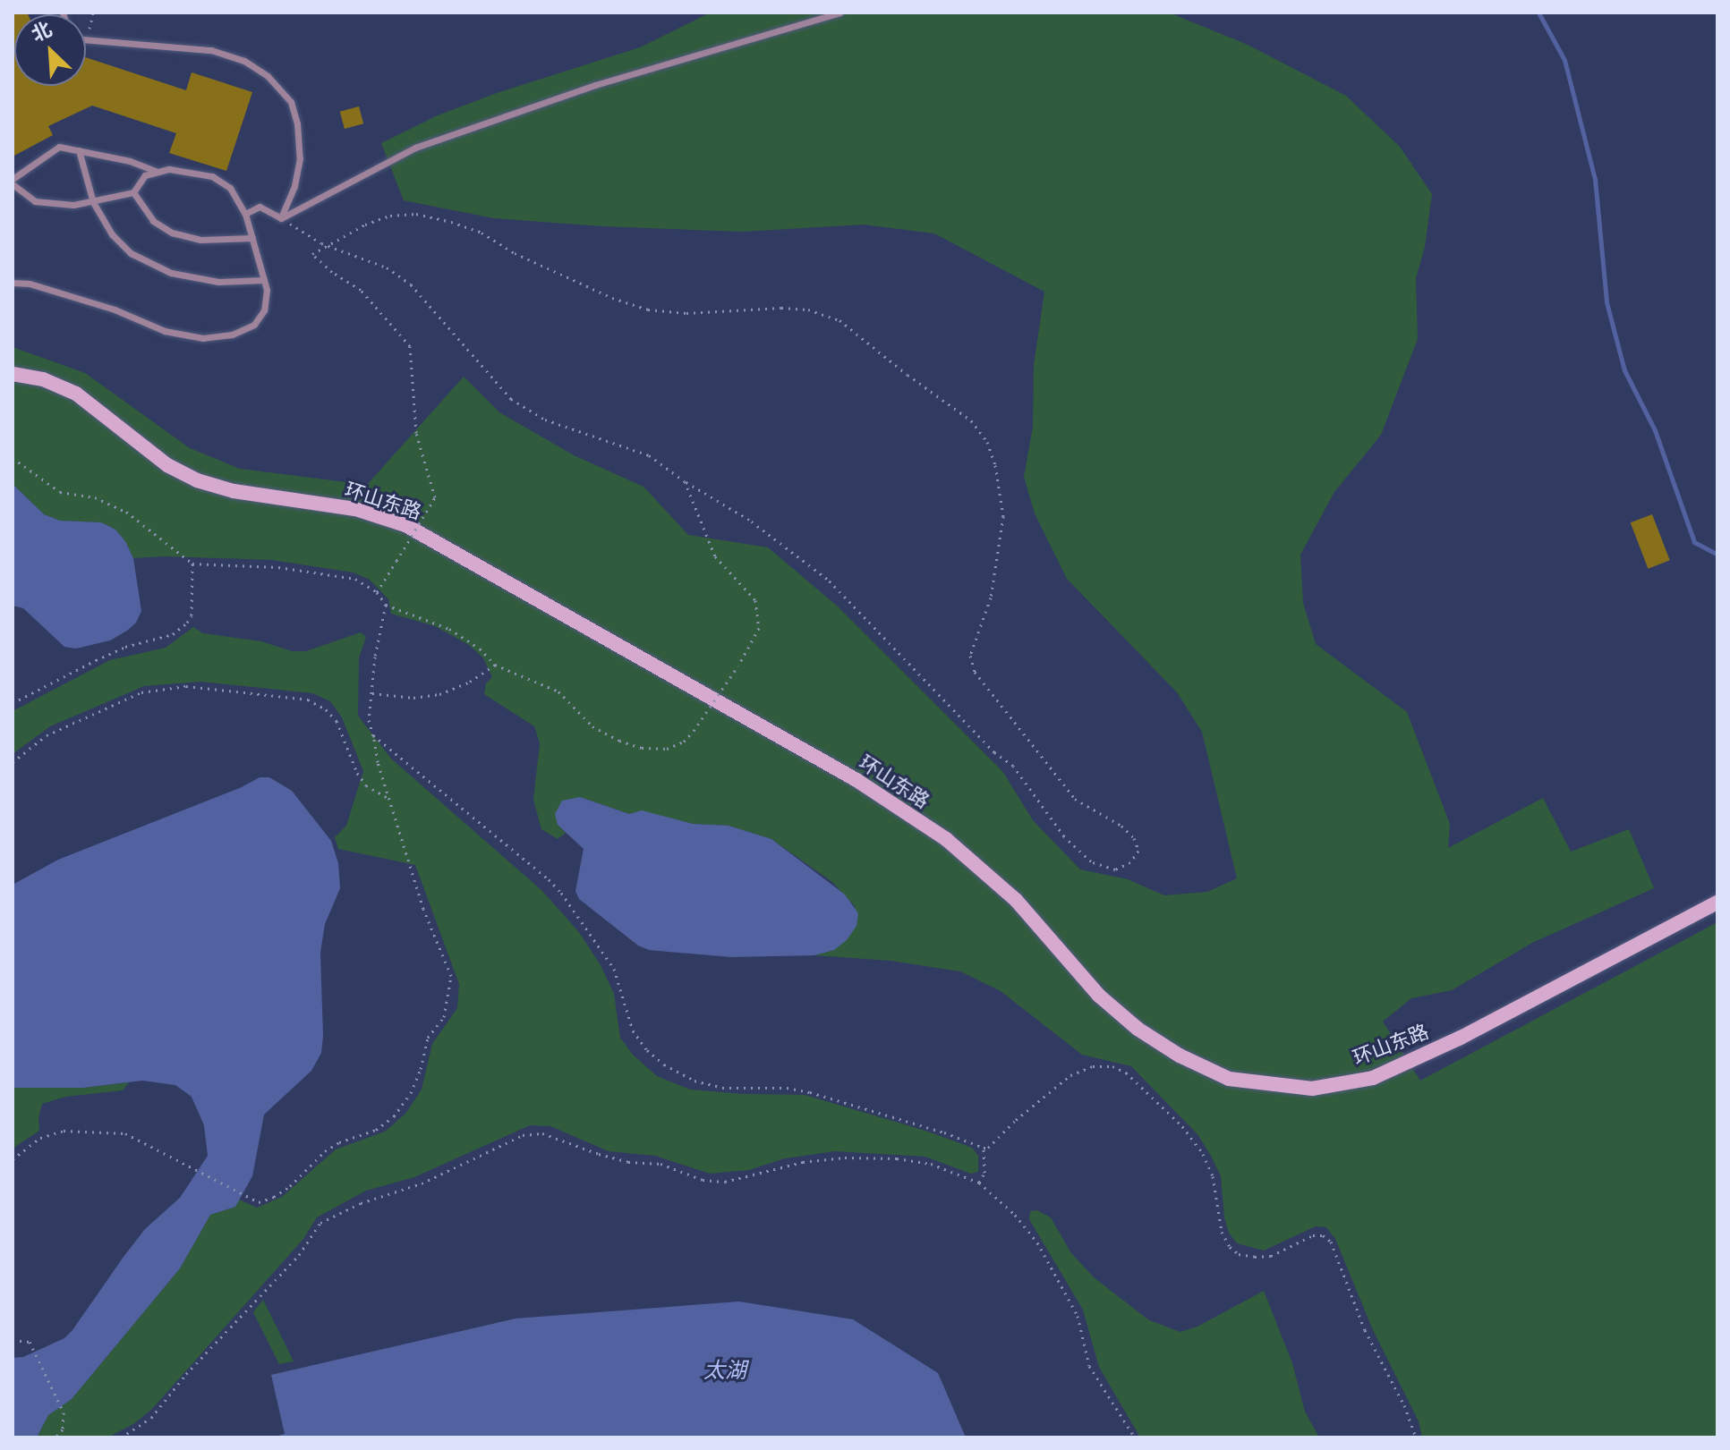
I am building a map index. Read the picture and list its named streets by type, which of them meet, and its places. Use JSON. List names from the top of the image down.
{
  "streets": {
    "street": ["环山东路"]
  },
  "water": ["太湖"],
  "north": "top left"
}
